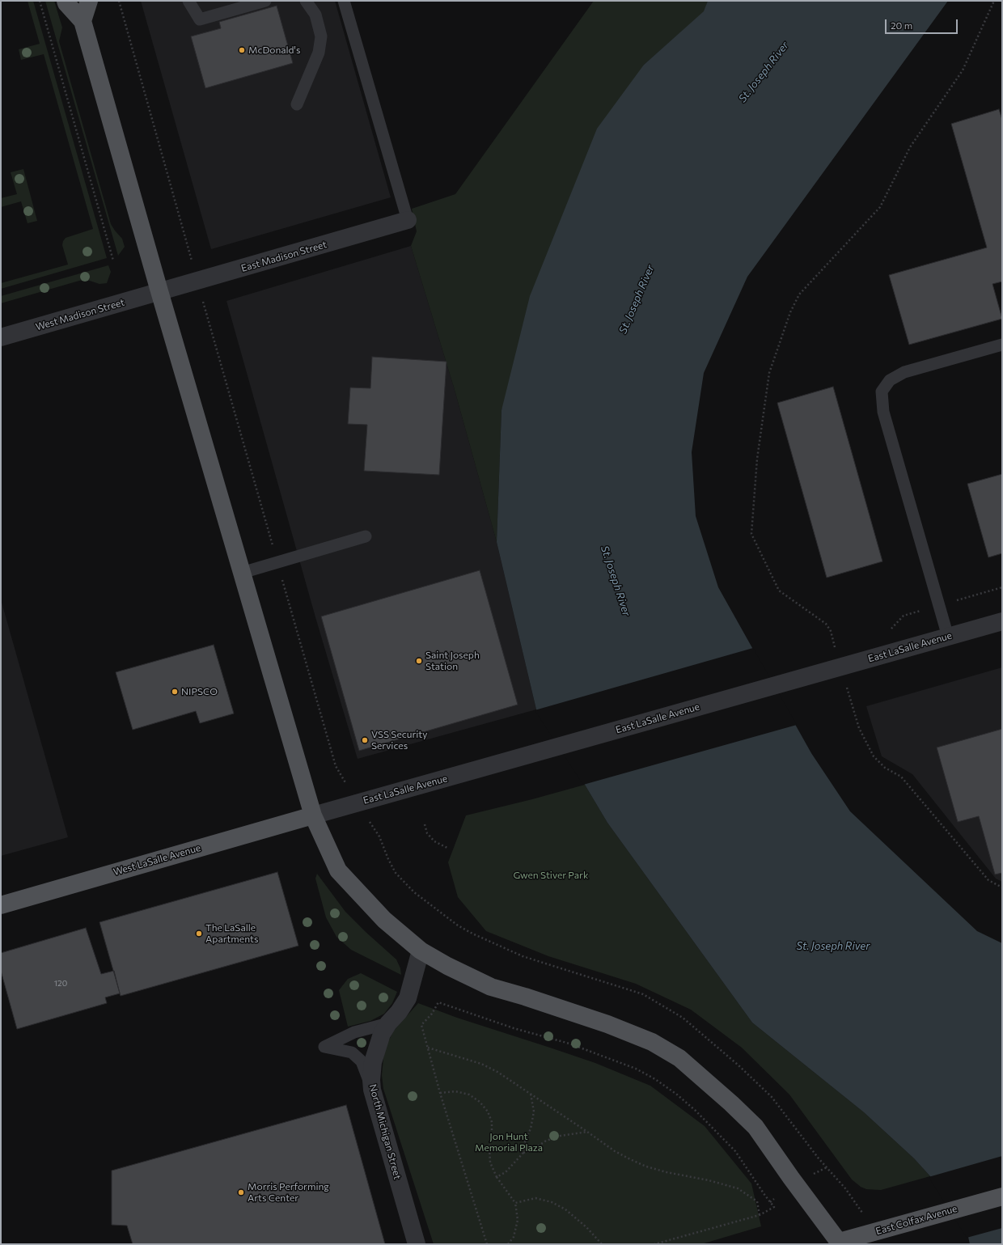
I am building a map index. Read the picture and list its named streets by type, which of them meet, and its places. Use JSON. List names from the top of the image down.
{
  "streets": {
    "main road": ["West LaSalle Avenue", "East Colfax Avenue"],
    "street": [
      "East Madison Street",
      "West Madison Street",
      "East LaSalle Avenue",
      "North Michigan Street"
    ]
  },
  "crossings": [
    ["East Madison Street", "West Madison Street"],
    ["East LaSalle Avenue", "West LaSalle Avenue"]
  ],
  "water": ["St. Joseph River"],
  "parks": ["Gwen Stiver Park", "Jon Hunt Memorial Plaza"],
  "places": [
    "McDonald's",
    "Saint Joseph Station",
    "NIPSCO",
    "VSS Security Services",
    "The LaSalle Apartments",
    "Morris Performing Arts Center"
  ],
  "house_numbers": ["120"],
  "scale_bar": "20 m"
}
